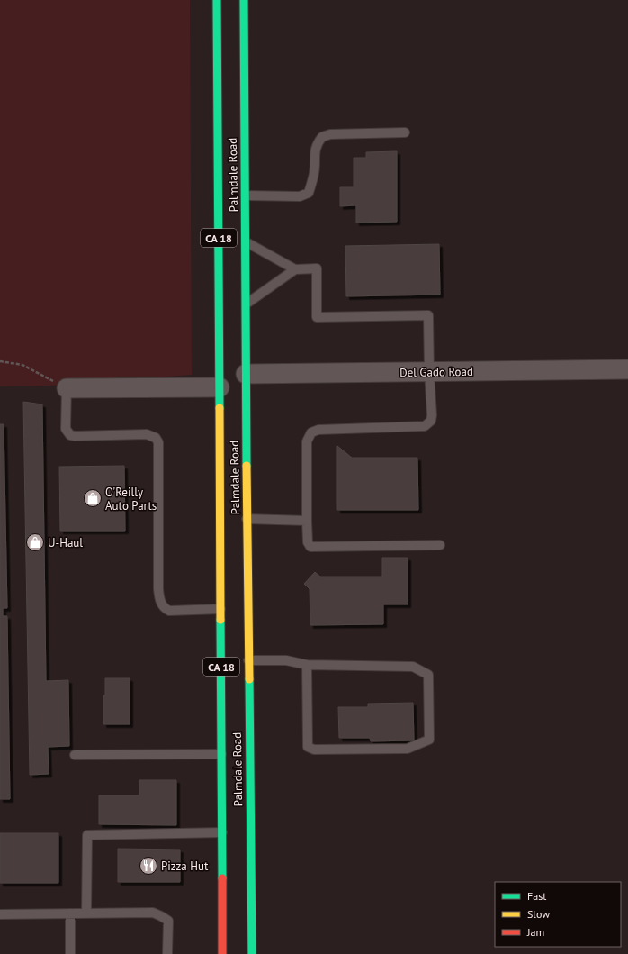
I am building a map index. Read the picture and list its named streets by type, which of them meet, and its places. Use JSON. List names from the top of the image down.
{
  "streets": {
    "highway": ["Palmdale Road", "CA 18"],
    "street": ["Del Gado Road"]
  },
  "crossings": [
    ["Palmdale Road", "Del Gado Road"]
  ],
  "places": {
    "shop": ["O'Reilly Auto Parts", "U-Haul"],
    "restaurant": ["Pizza Hut"]
  },
  "legend": ["Fast", "Slow", "Jam"]
}
